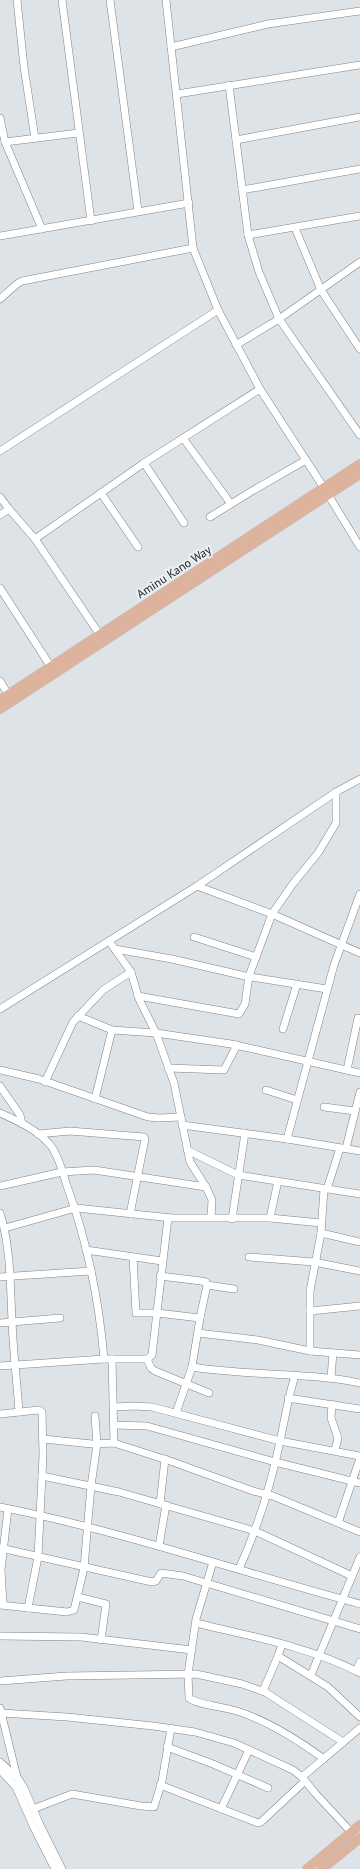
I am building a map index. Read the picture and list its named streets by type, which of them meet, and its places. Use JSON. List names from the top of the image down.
{
  "streets": {
    "main road": ["Aminu Kano Way"]
  }
}
